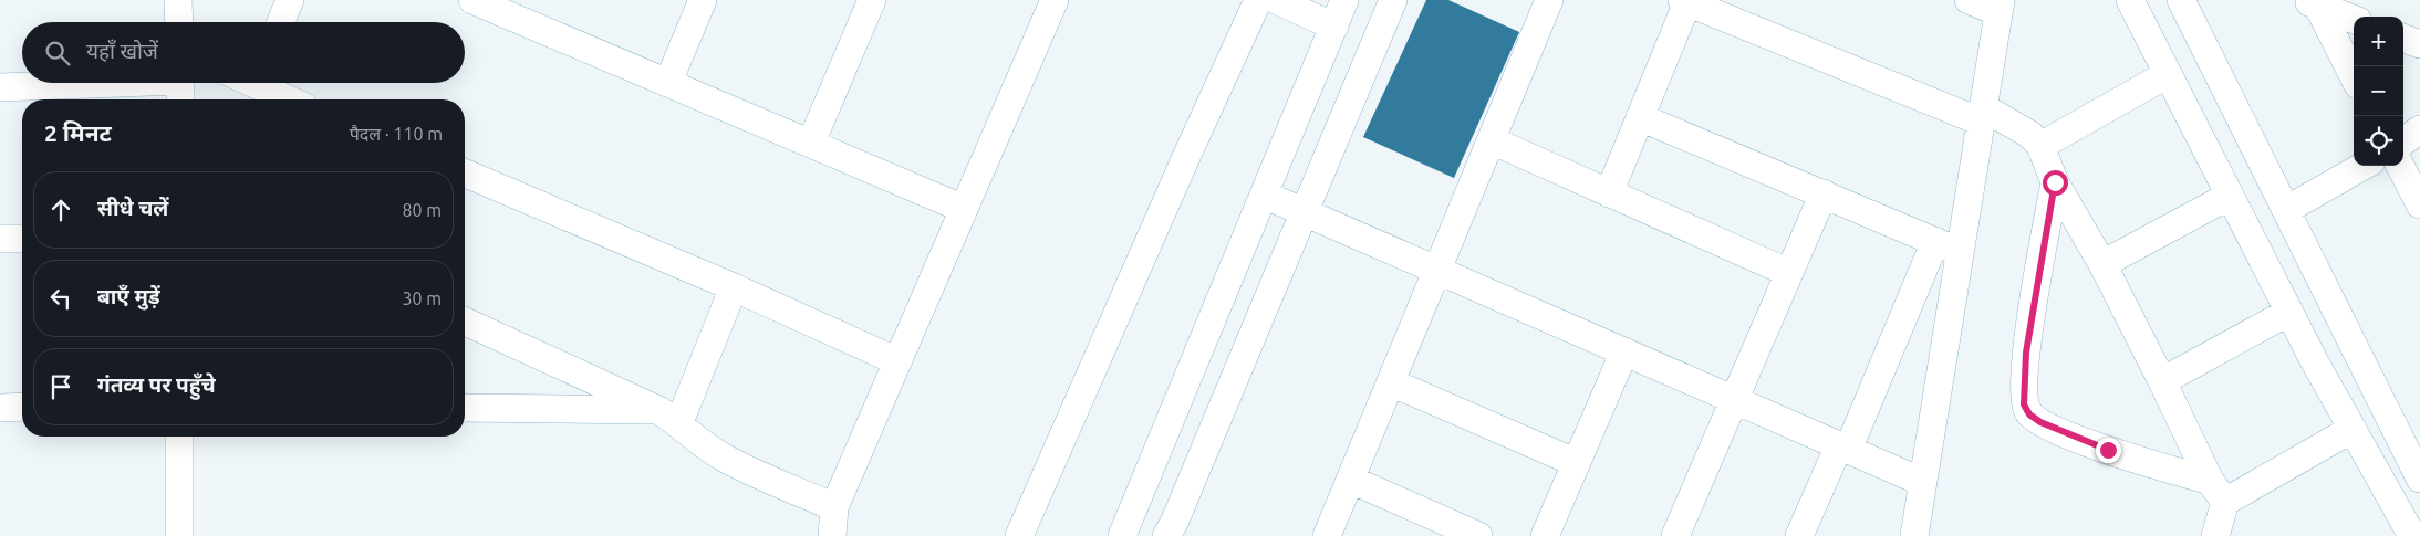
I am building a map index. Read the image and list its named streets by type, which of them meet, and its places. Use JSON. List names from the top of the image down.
{
  "page": {
    "map_buttons": ["+", "−"],
    "search": "यहाँ खोजें",
    "heading": ["2 मिनट", "पैदल · 110 m"],
    "list": [
      ["सीधे चलें", "80 m"],
      ["बाएँ मुड़ें", "30 m"],
      "गंतव्य पर पहुँचे"
    ]
  }
}
